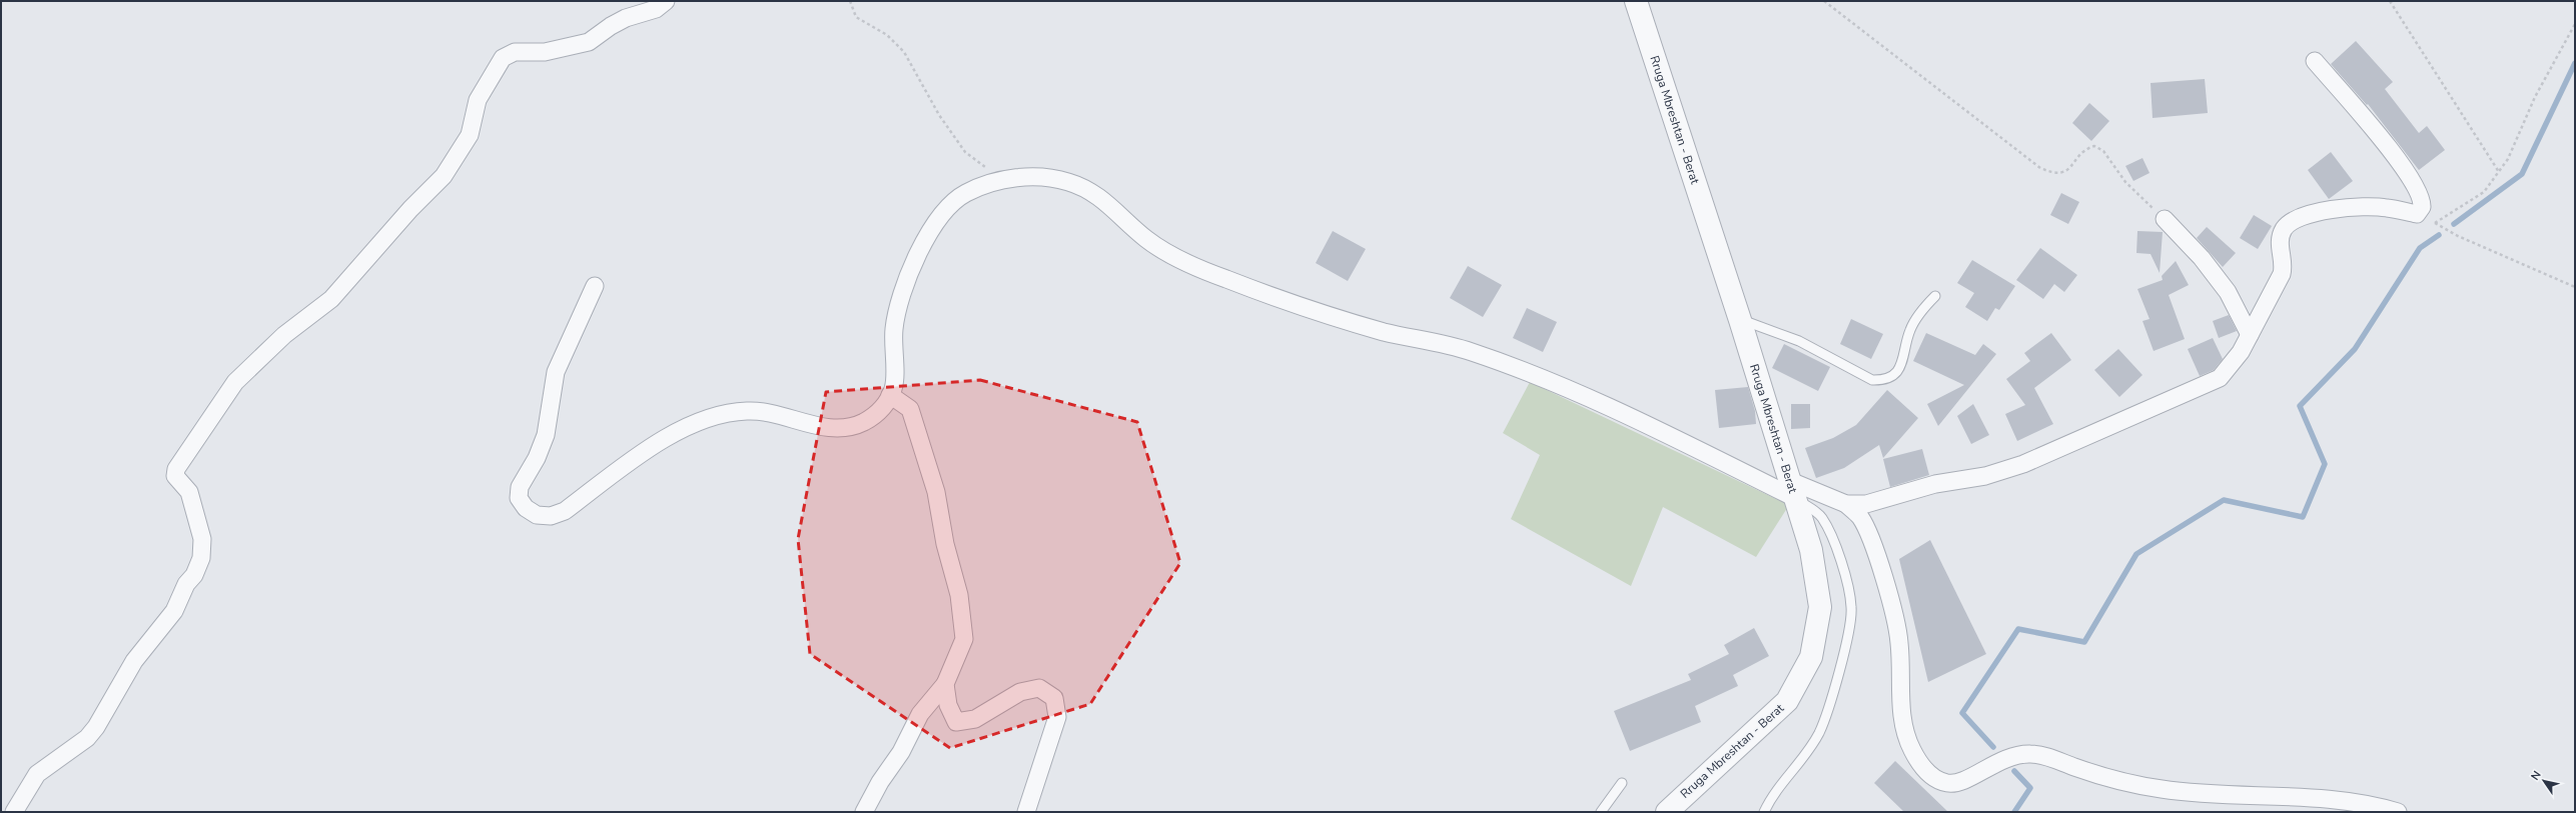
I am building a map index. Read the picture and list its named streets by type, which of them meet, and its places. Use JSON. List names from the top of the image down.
{
  "streets": {
    "street": ["Rruga Mbreshtan - Berat"]
  },
  "north": "top left"
}
